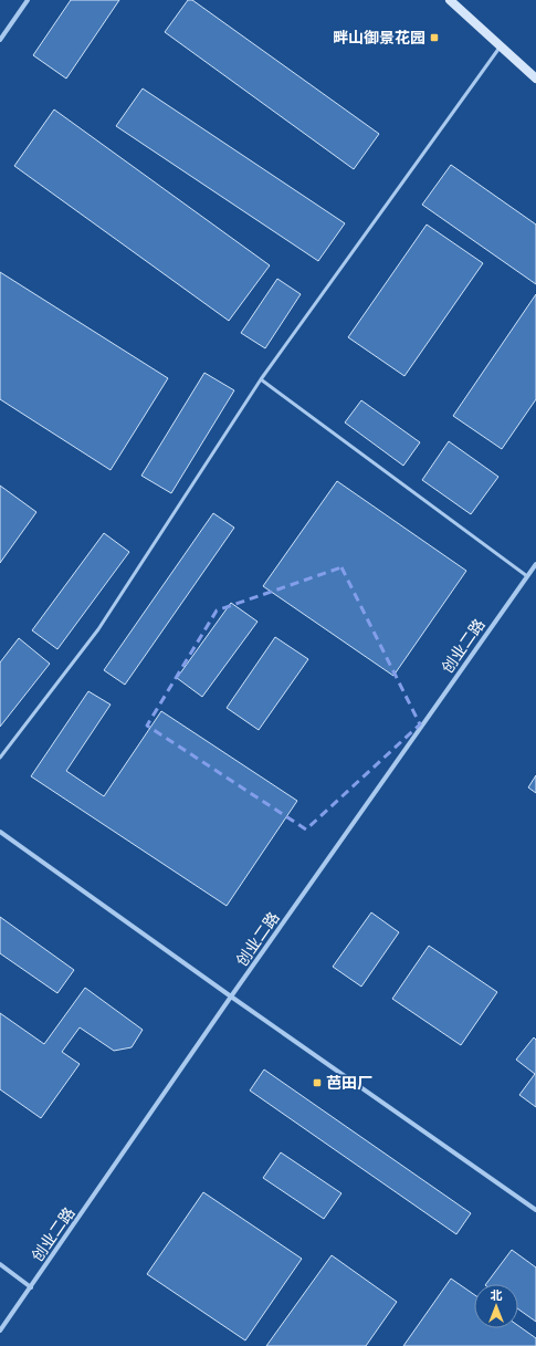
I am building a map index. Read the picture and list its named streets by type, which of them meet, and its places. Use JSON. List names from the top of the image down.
{
  "streets": {
    "street": ["创业二路"]
  },
  "places": {
    "transit": ["畔山御景花园", "芭田厂"]
  },
  "north": "top"
}
